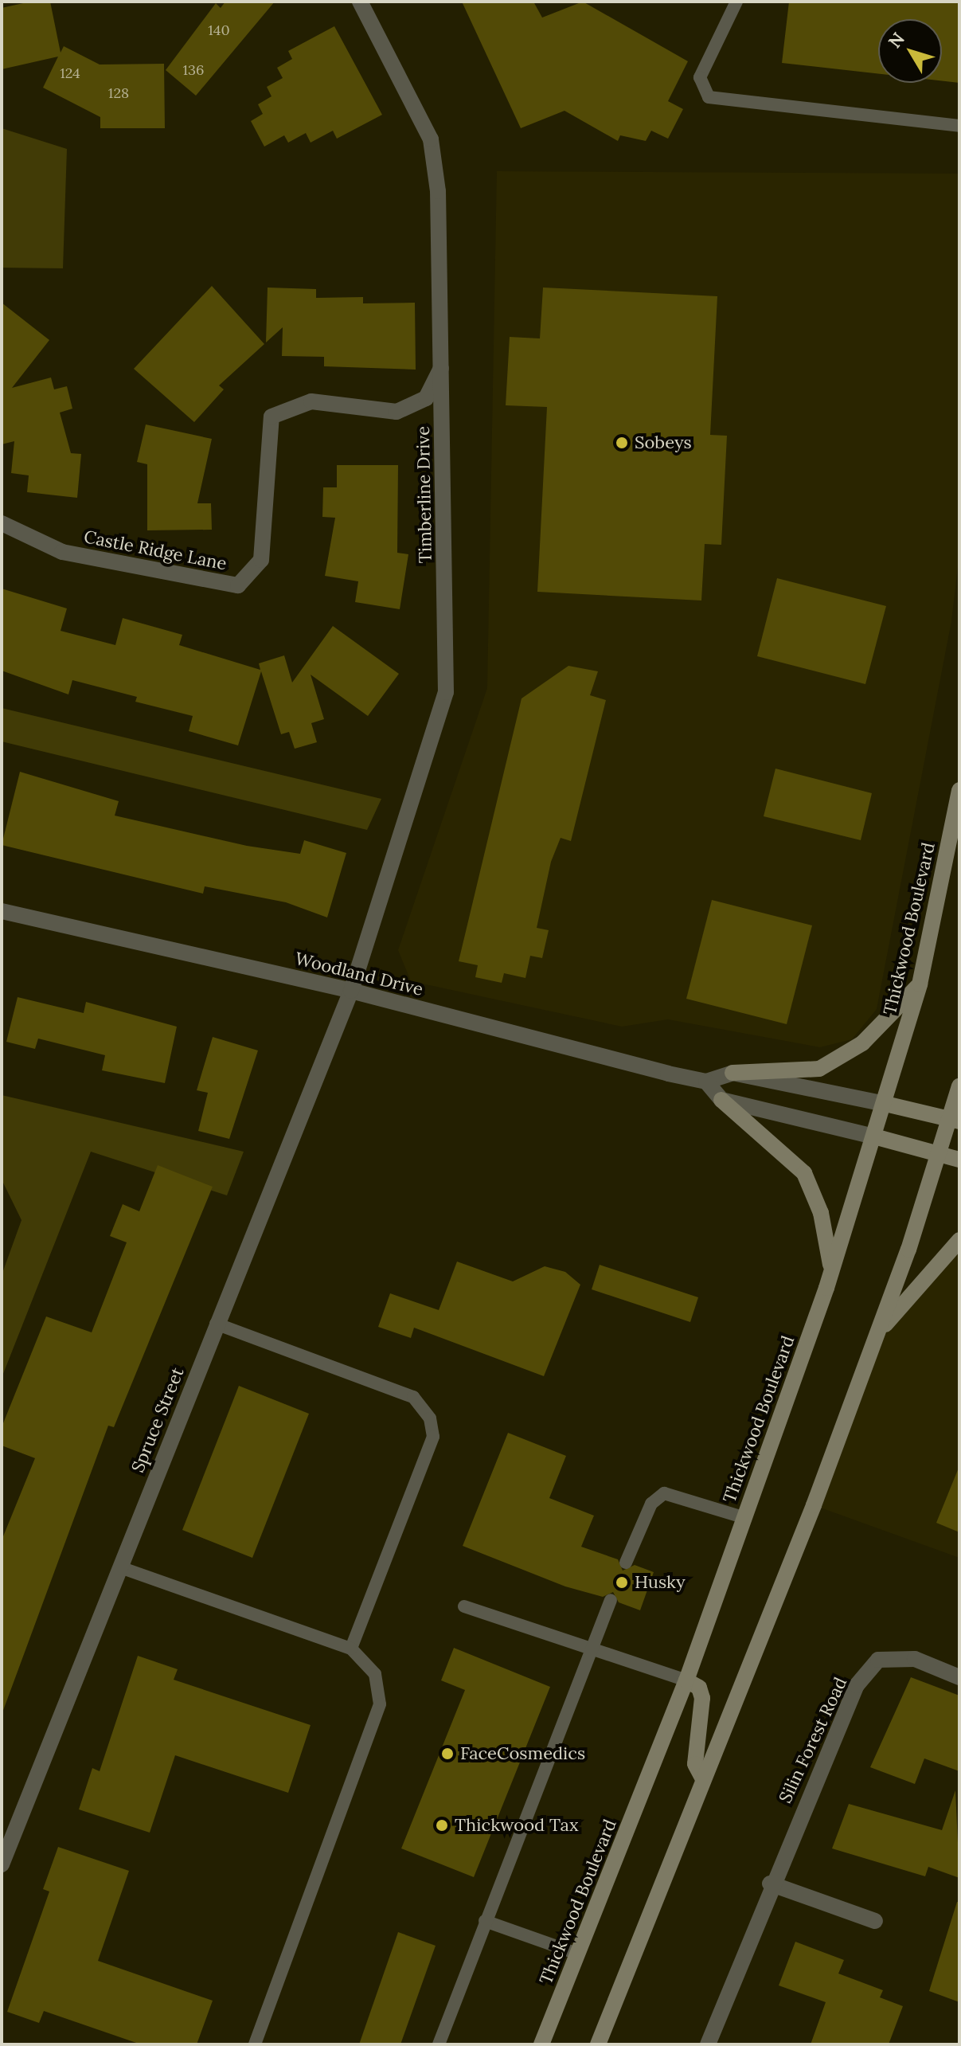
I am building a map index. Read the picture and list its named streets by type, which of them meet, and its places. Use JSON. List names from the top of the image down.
{
  "streets": {
    "main road": ["Thickwood Boulevard"],
    "street": [
      "Timberline Drive",
      "Castle Ridge Lane",
      "Woodland Drive",
      "Spruce Street",
      "Silin Forest Road"
    ]
  },
  "crossings": [
    ["Timberline Drive", "Castle Ridge Lane"],
    ["Timberline Drive", "Woodland Drive"],
    ["Timberline Drive", "Spruce Street"],
    ["Woodland Drive", "Spruce Street"]
  ],
  "places": [
    "Sobeys",
    "Husky",
    "FaceCosmedics",
    "Thickwood Tax"
  ],
  "house_numbers": [
    "140",
    "136",
    "124",
    "128"
  ],
  "north": "top left"
}
